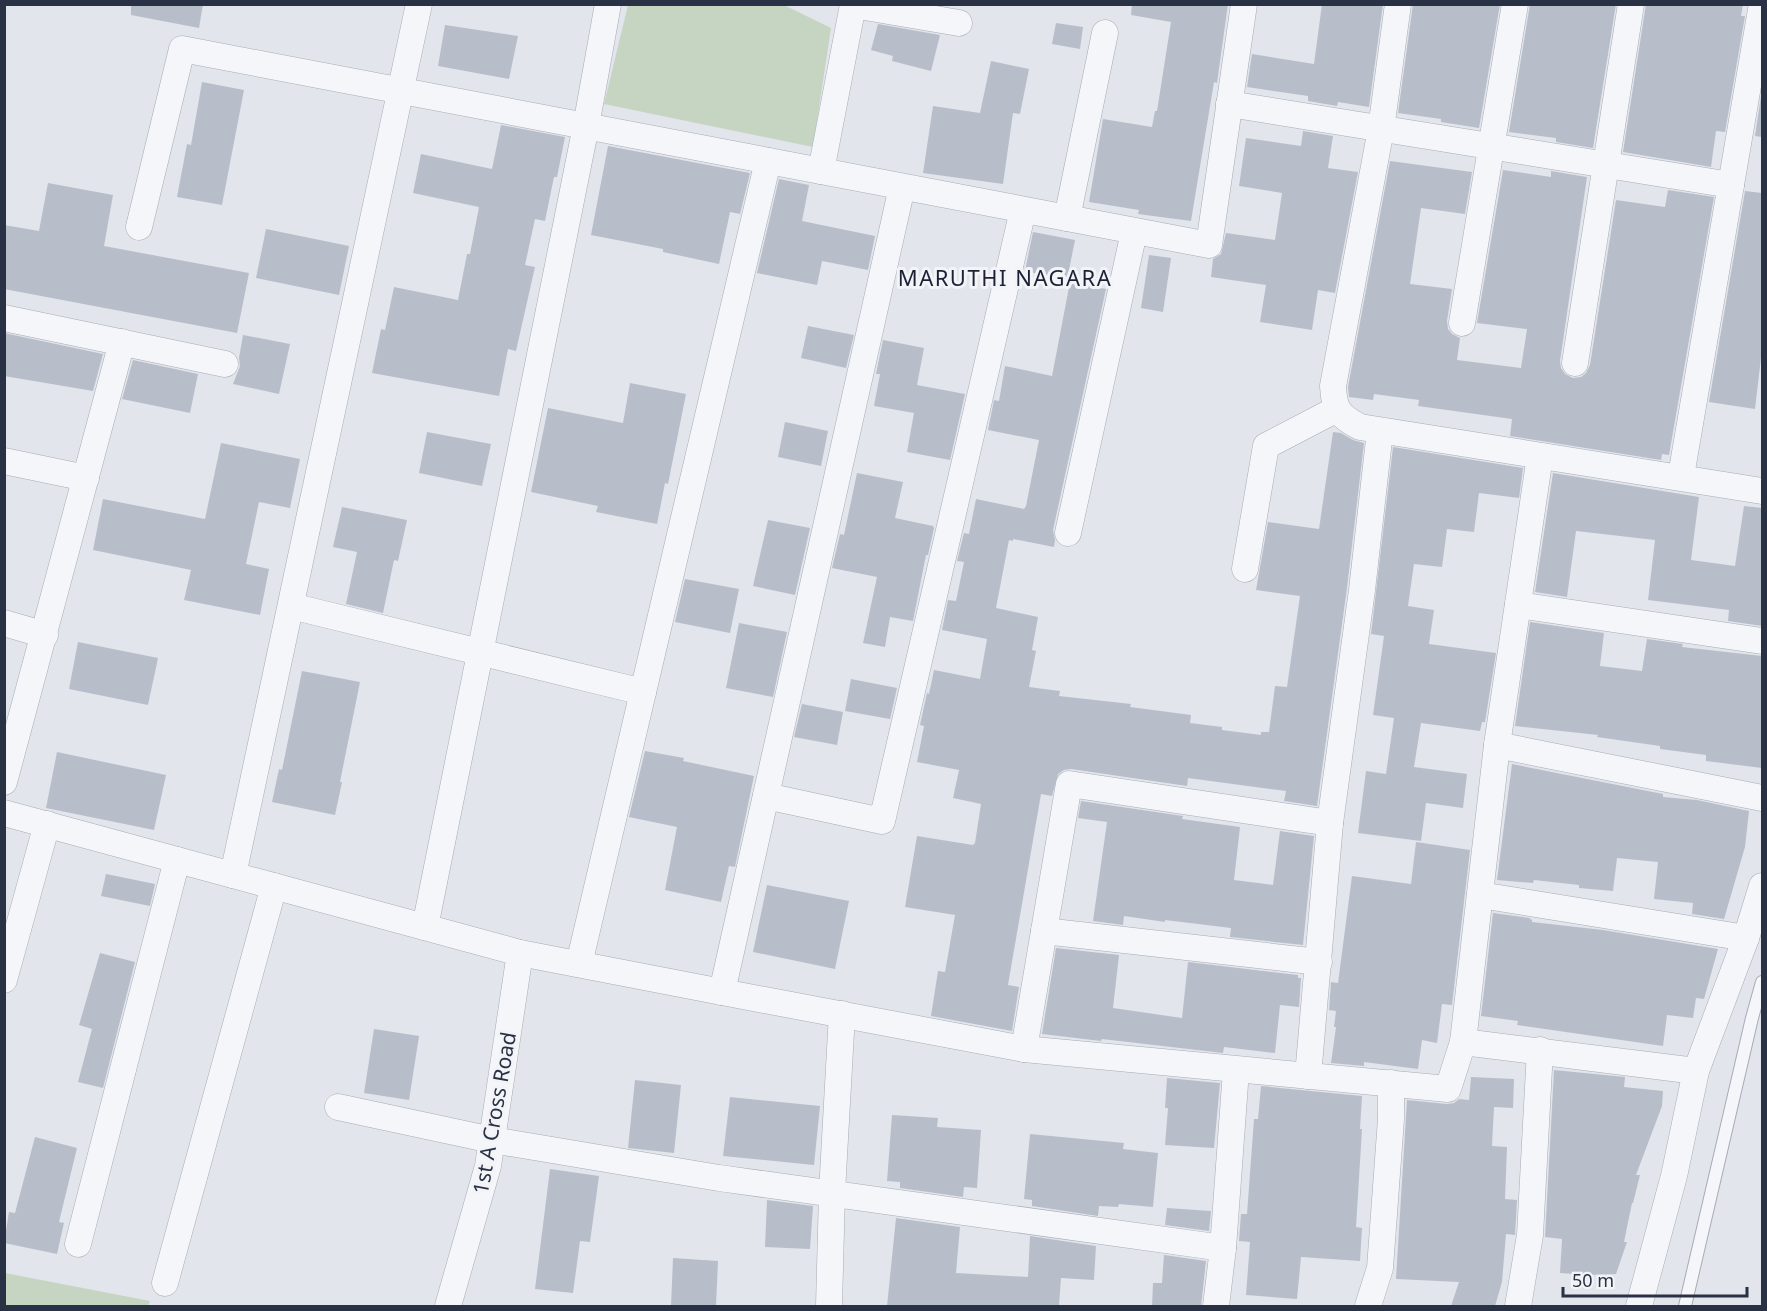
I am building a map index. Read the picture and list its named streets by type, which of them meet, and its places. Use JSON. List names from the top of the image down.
{
  "streets": {
    "street": ["1st A Cross Road"]
  },
  "districts": ["MARUTHI NAGARA"],
  "scale_bar": "50 m"
}
